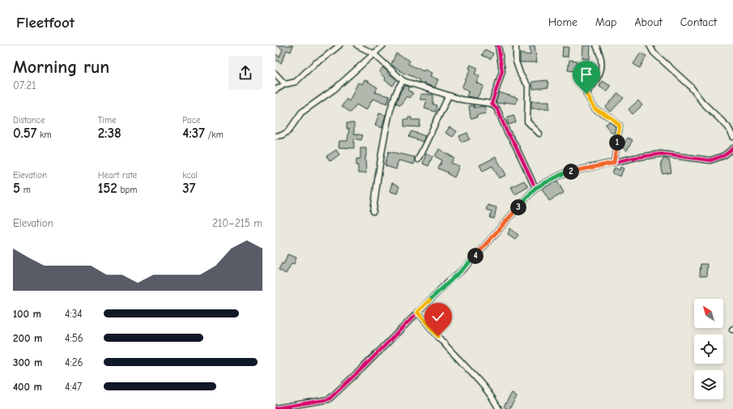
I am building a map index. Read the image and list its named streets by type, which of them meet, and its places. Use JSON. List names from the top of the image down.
{
  "north": "top left",
  "page": {
    "header": "Fleetfoot",
    "nav": [
      "Home",
      "Map",
      "About",
      "Contact"
    ],
    "heading": ["Morning run", "07:21"],
    "stats": [
      ["Distance", "0.57 km"],
      ["Time", "2:38"],
      ["Pace", "4:37 /km"],
      ["Elevation", "5 m"],
      ["Heart rate", "152 bpm"],
      ["kcal", "37"]
    ],
    "pins": [
      "1",
      "2",
      "3",
      "4"
    ],
    "chart": ["Elevation", "210–215 m"],
    "list": [
      {
        "name": "100 m",
        "note": "4:34"
      },
      {
        "name": "200 m",
        "note": "4:56"
      },
      {
        "name": "300 m",
        "note": "4:26"
      },
      {
        "name": "400 m",
        "note": "4:47"
      }
    ]
  }
}
